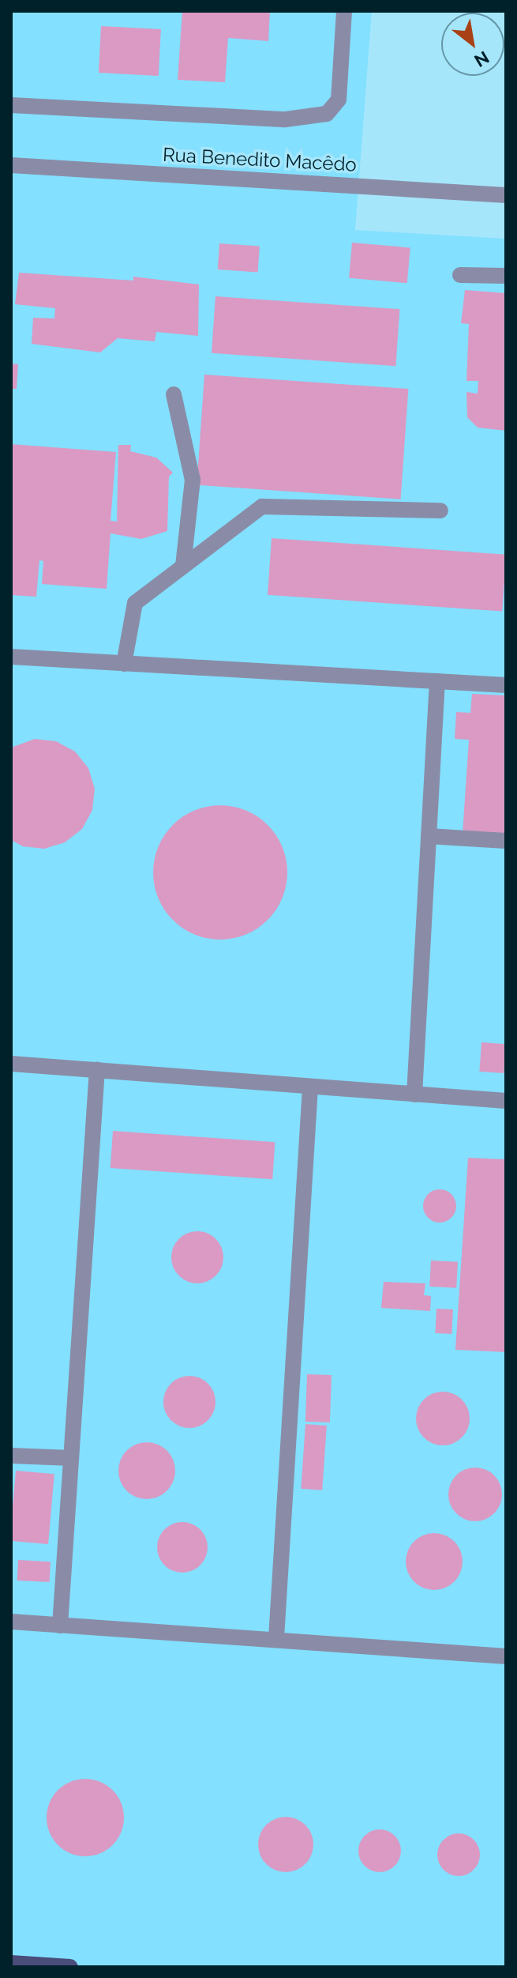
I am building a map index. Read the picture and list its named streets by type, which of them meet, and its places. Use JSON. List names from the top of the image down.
{
  "streets": {
    "street": ["Rua Benedito Macêdo"]
  },
  "north": "bottom right"
}
